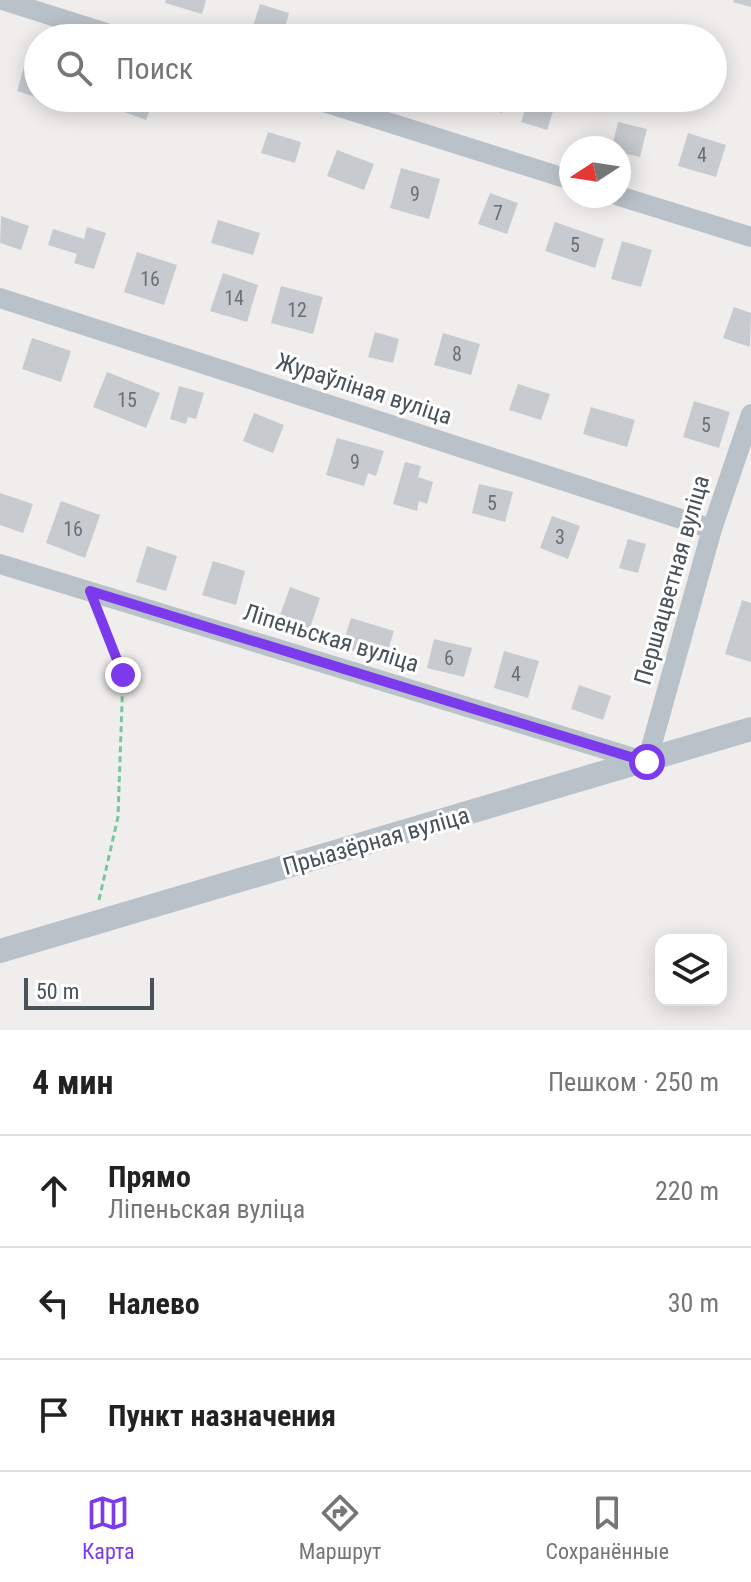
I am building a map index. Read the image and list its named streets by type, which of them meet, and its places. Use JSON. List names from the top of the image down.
{
  "streets": {
    "street": [
      "Жураўліная вуліца",
      "Першацветная вуліца",
      "Ліпеньская вуліца",
      "Прыазёрная вуліца"
    ]
  },
  "crossings": [
    ["Жураўліная вуліца", "Першацветная вуліца"],
    ["Першацветная вуліца", "Ліпеньская вуліца"],
    ["Першацветная вуліца", "Прыазёрная вуліца"],
    ["Ліпеньская вуліца", "Прыазёрная вуліца"]
  ],
  "house_numbers": [
    "4",
    "9",
    "7",
    "5",
    "16",
    "14",
    "12",
    "8",
    "15",
    "5",
    "9",
    "5",
    "16",
    "3",
    "6",
    "4"
  ],
  "scale_bar": "50 m",
  "north": "left",
  "page": {
    "search": "Поиск",
    "scale": "50 m",
    "heading": ["4 мин", "Пешком · 250 m"],
    "list": [
      ["Прямо", "Ліпеньская вуліца", "220 m"],
      ["Налево", "30 m"],
      "Пункт назначения"
    ],
    "nav": ["Карта", "Маршрут", "Сохранённые"]
  }
}
